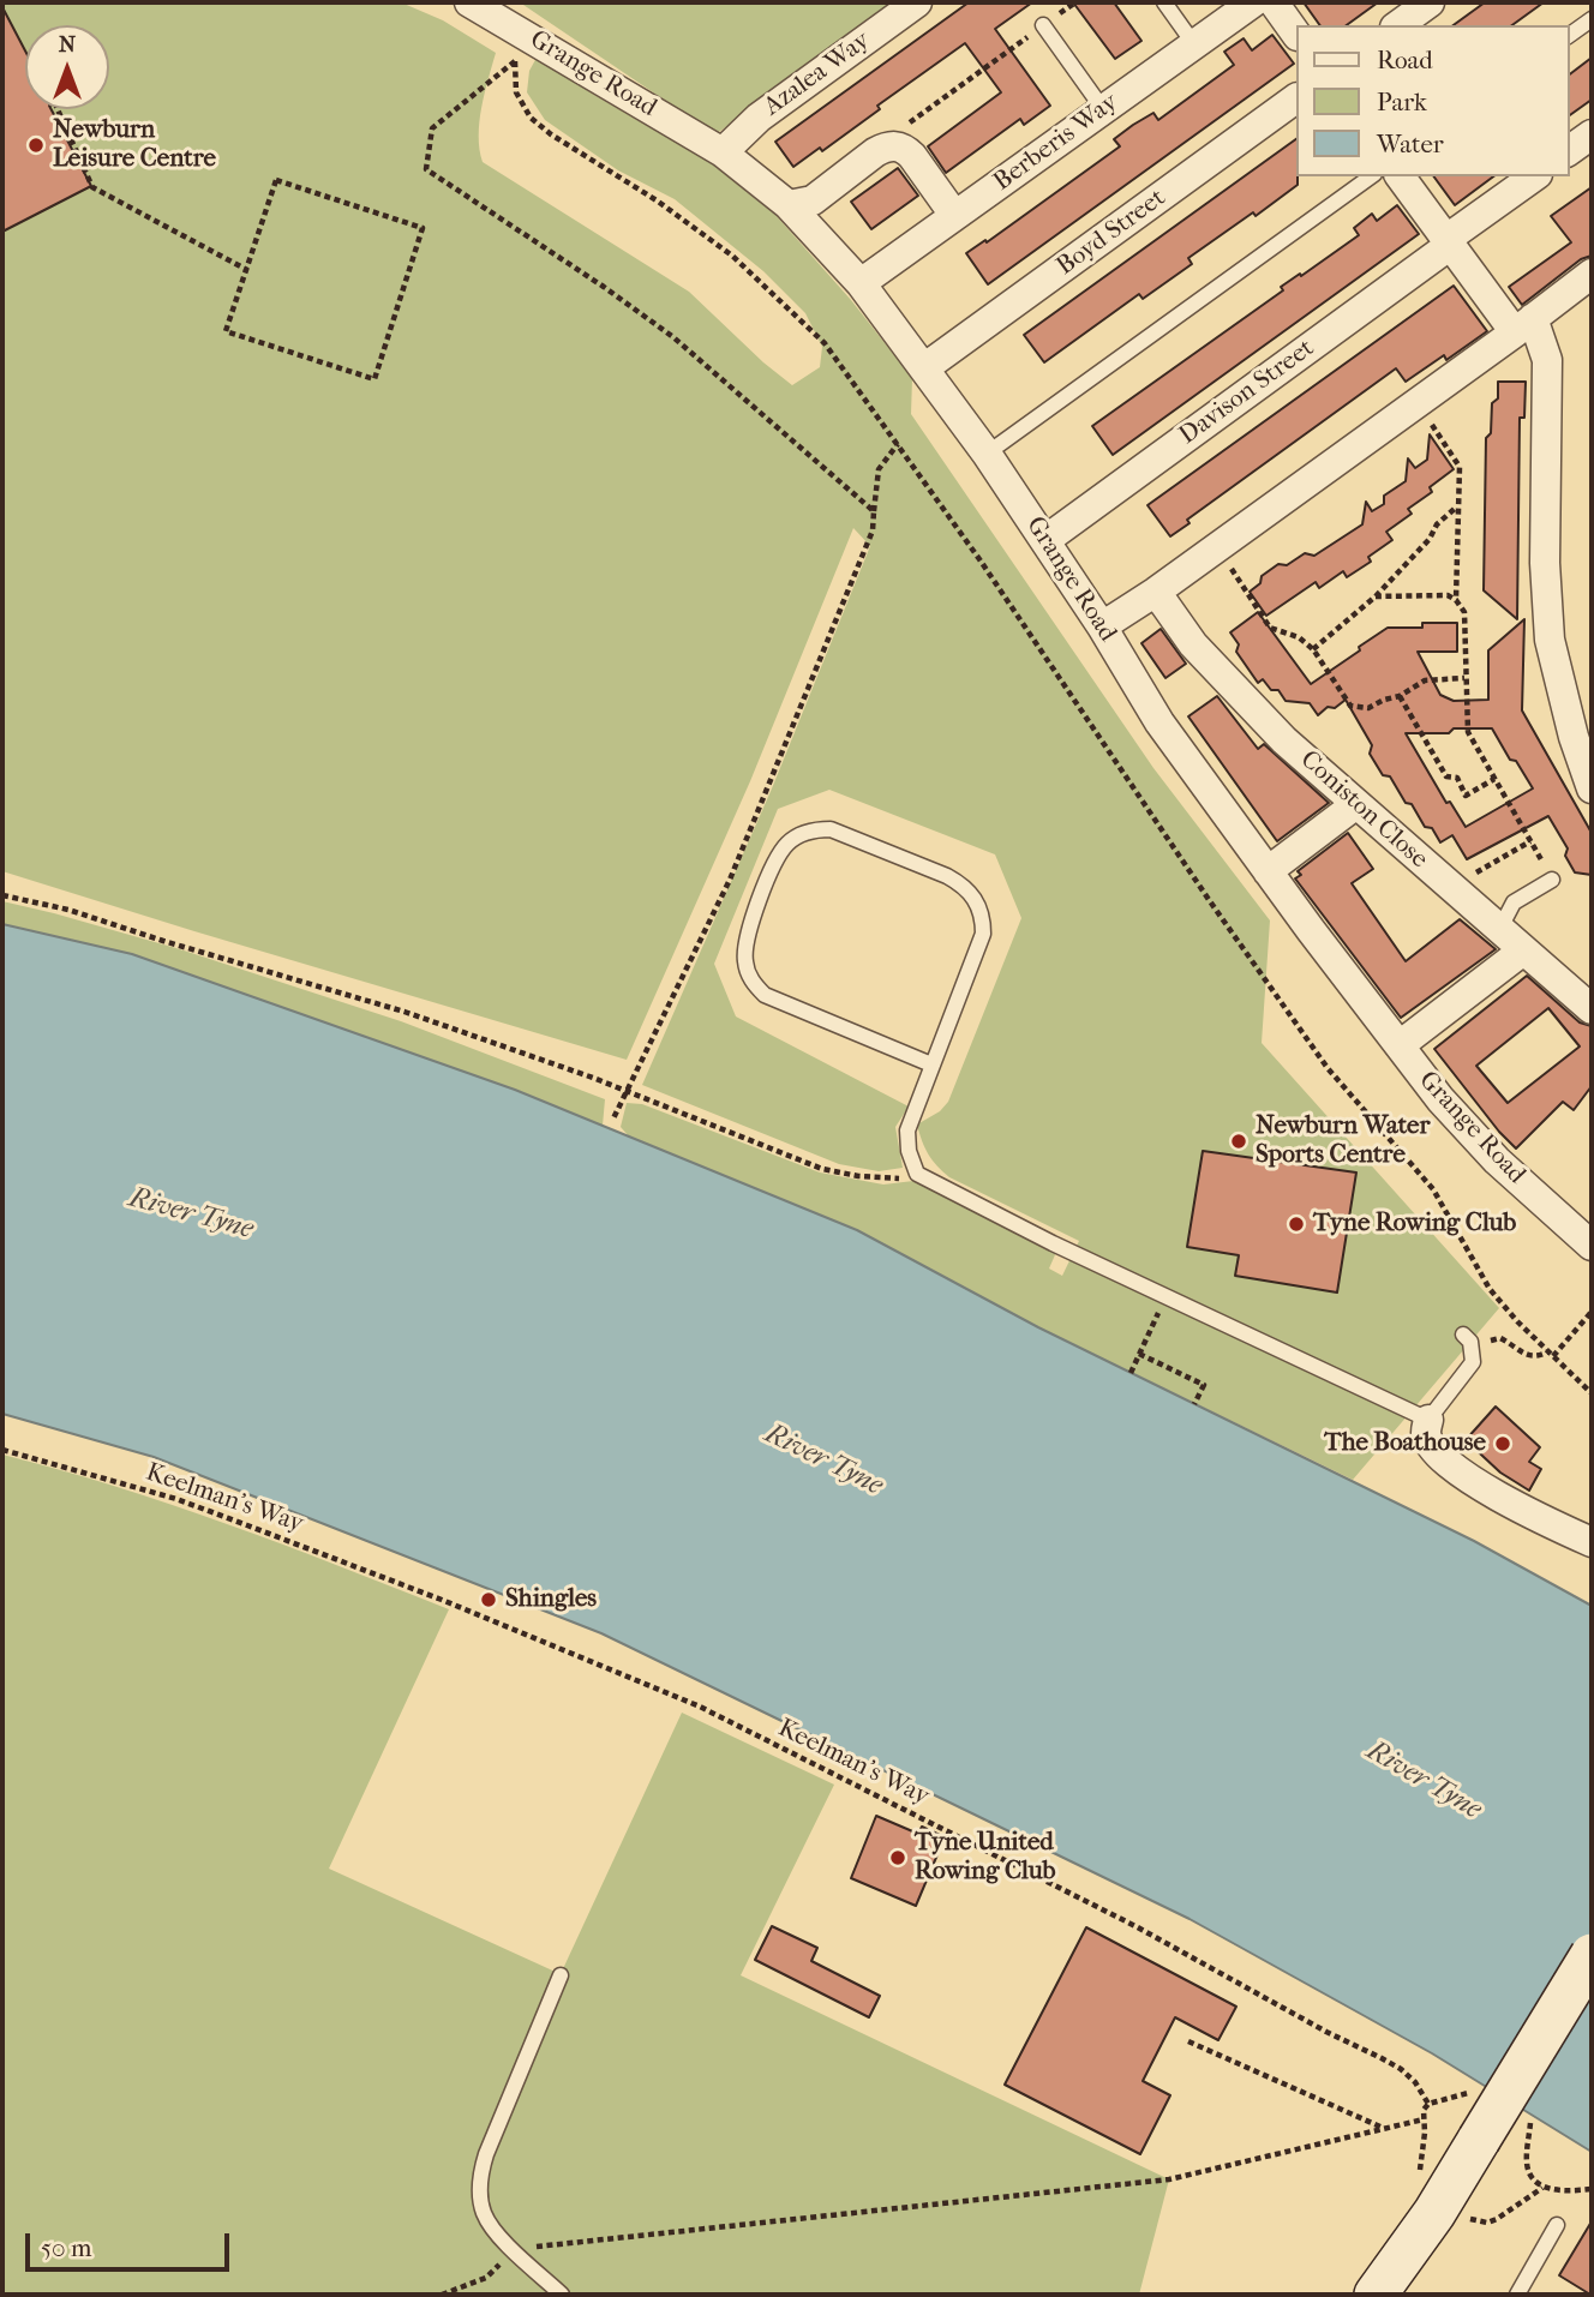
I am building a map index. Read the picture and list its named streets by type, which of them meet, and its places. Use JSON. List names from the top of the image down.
{
  "streets": {
    "street": [
      "Grange Road",
      "Azalea Way",
      "Berberis Way",
      "Boyd Street",
      "Davison Street",
      "Coniston Close"
    ],
    "path": ["Keelman's Way"]
  },
  "crossings": [
    ["Grange Road", "Azalea Way"],
    ["Grange Road", "Berberis Way"],
    ["Grange Road", "Boyd Street"],
    ["Grange Road", "Davison Street"]
  ],
  "water": ["River Tyne"],
  "places": [
    "Newburn Leisure Centre",
    "Newburn Water Sports Centre",
    "Tyne Rowing Club",
    "The Boathouse",
    "Shingles",
    "Tyne United Rowing Club"
  ],
  "legend": ["Road", "Park", "Water"],
  "scale_bar": "50 m",
  "north": "top"
}
